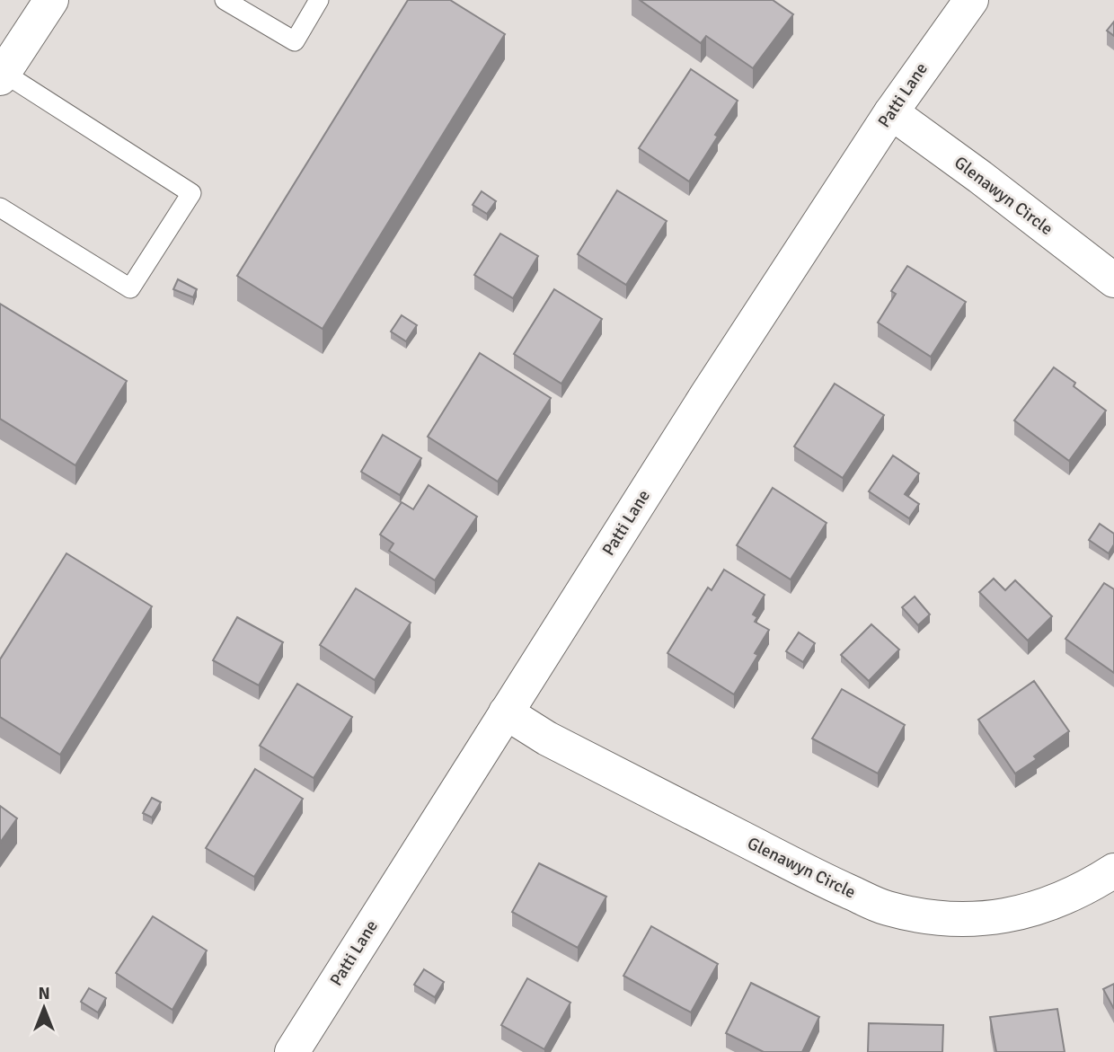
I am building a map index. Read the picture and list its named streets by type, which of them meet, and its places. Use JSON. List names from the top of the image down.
{
  "streets": {
    "street": ["Patti Lane", "Glenawyn Circle"]
  },
  "crossings": [
    ["Patti Lane", "Glenawyn Circle"]
  ],
  "north": "top"
}
